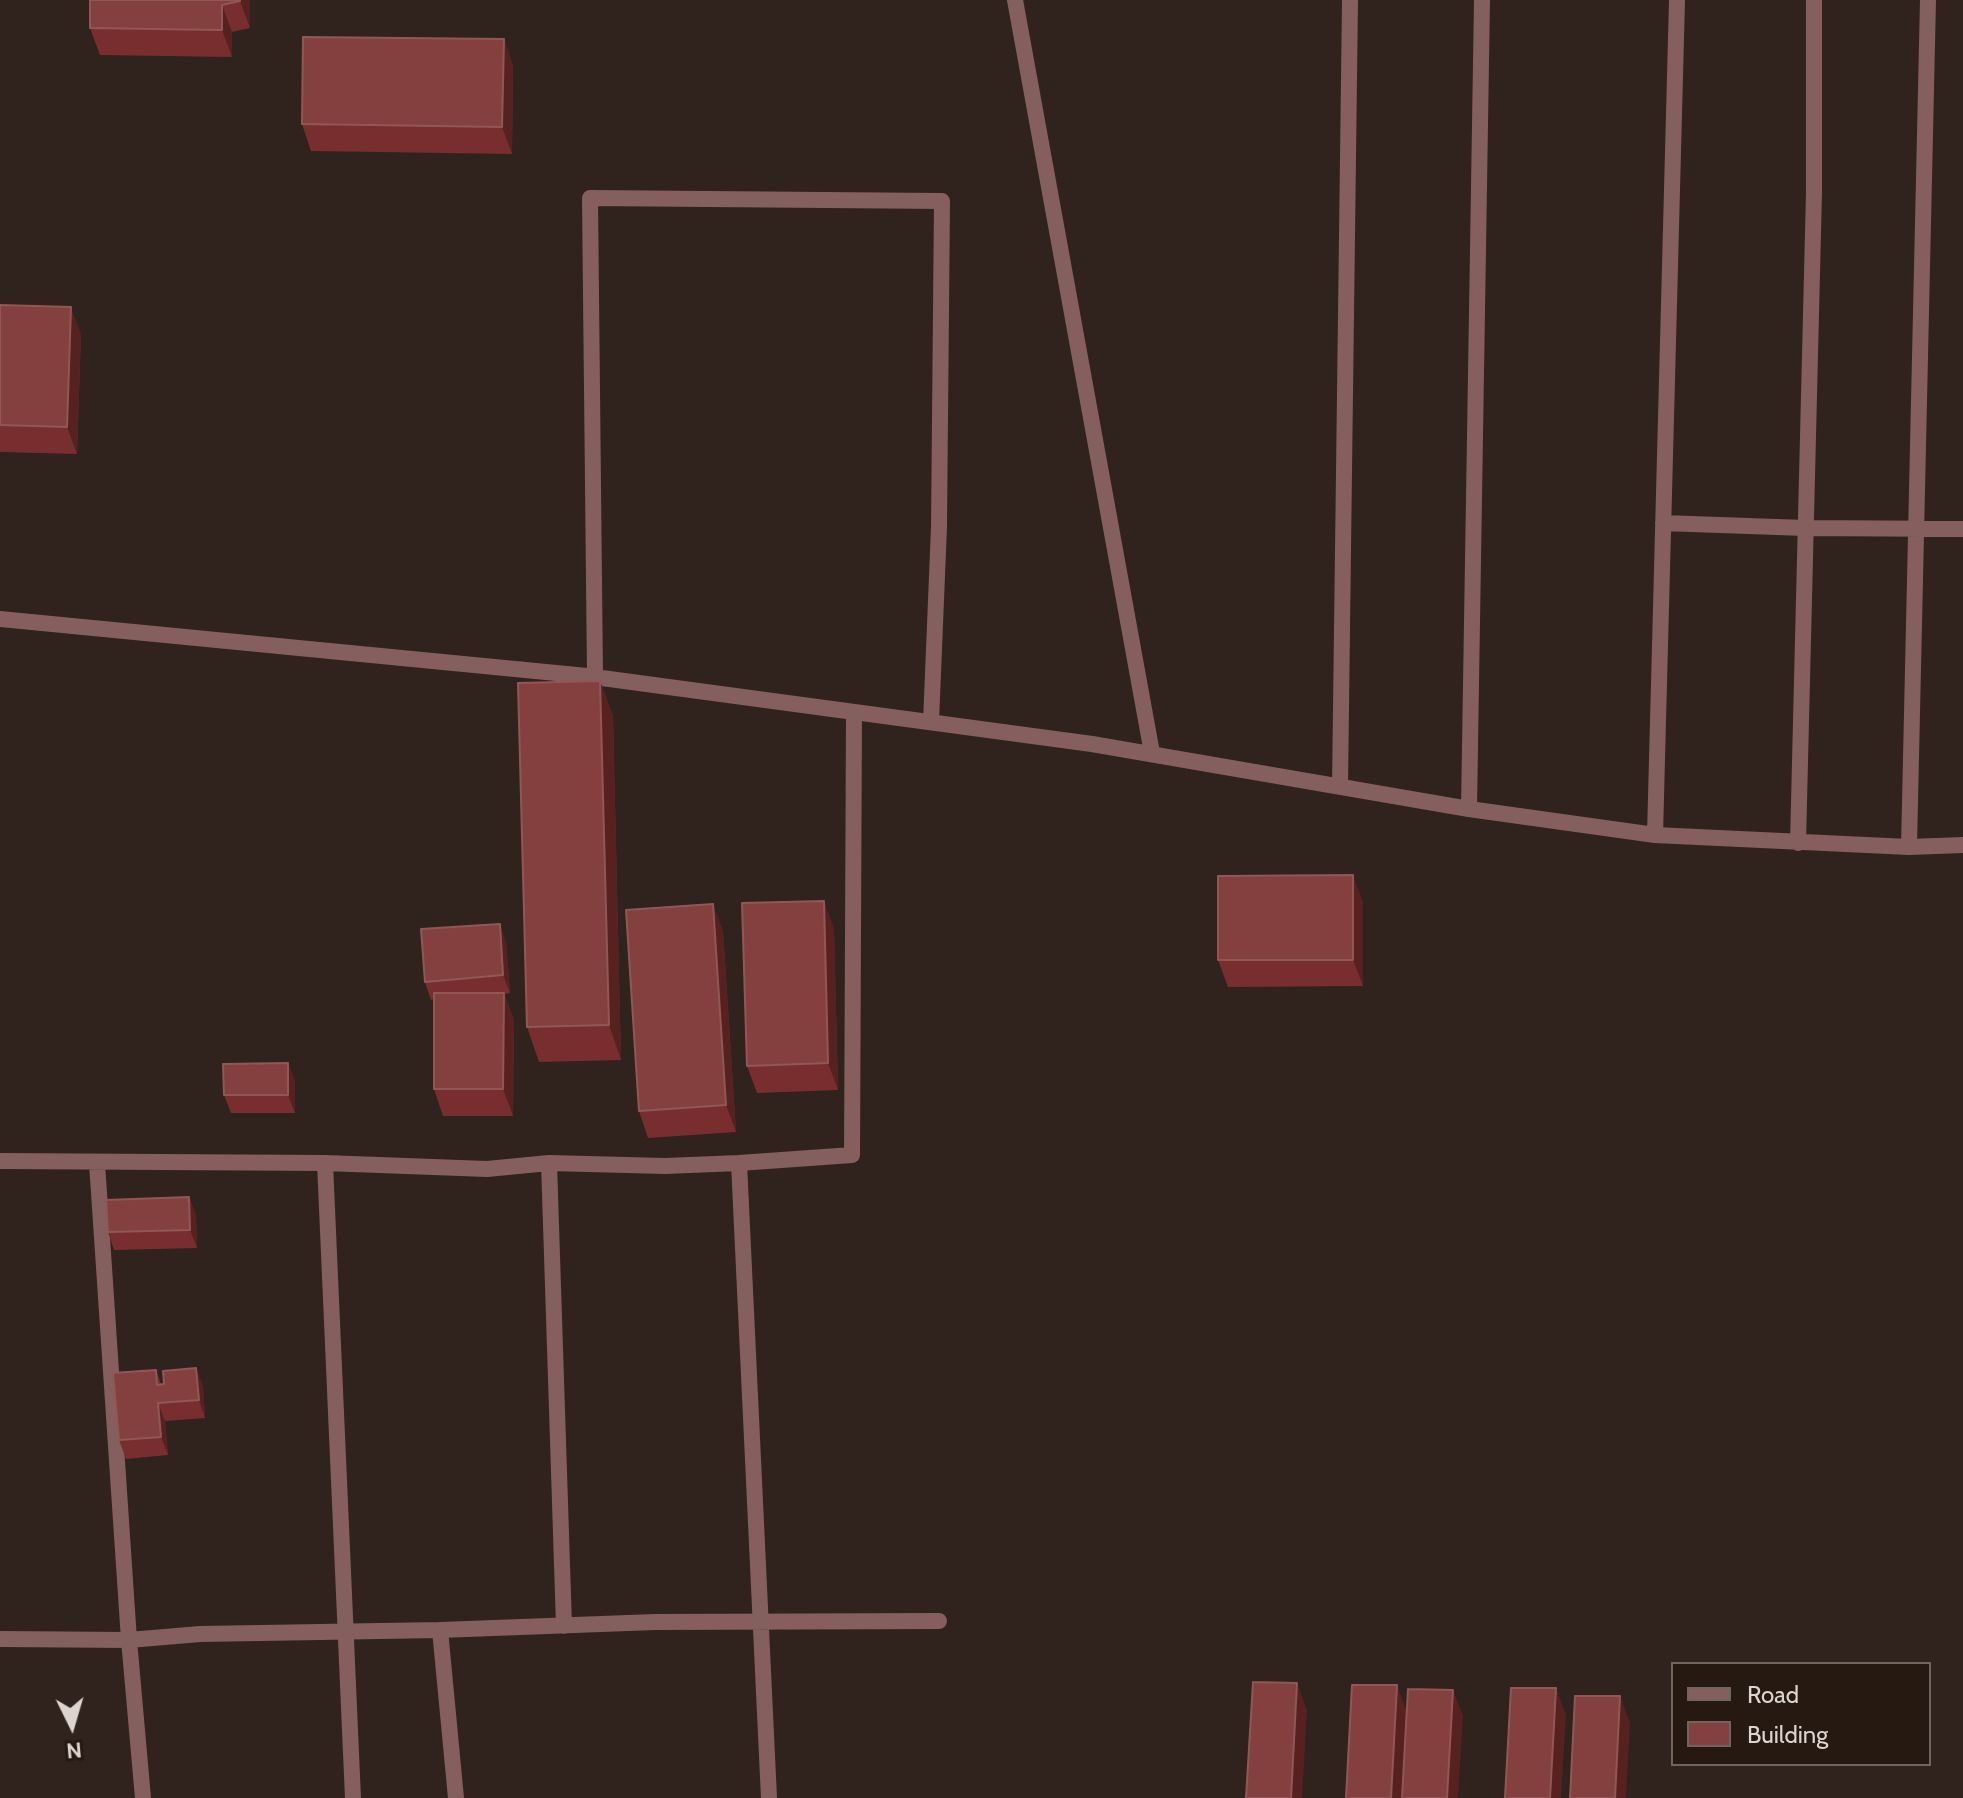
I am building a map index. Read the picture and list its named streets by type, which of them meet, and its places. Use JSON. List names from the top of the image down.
{
  "legend": ["Road", "Building"],
  "north": "bottom"
}
